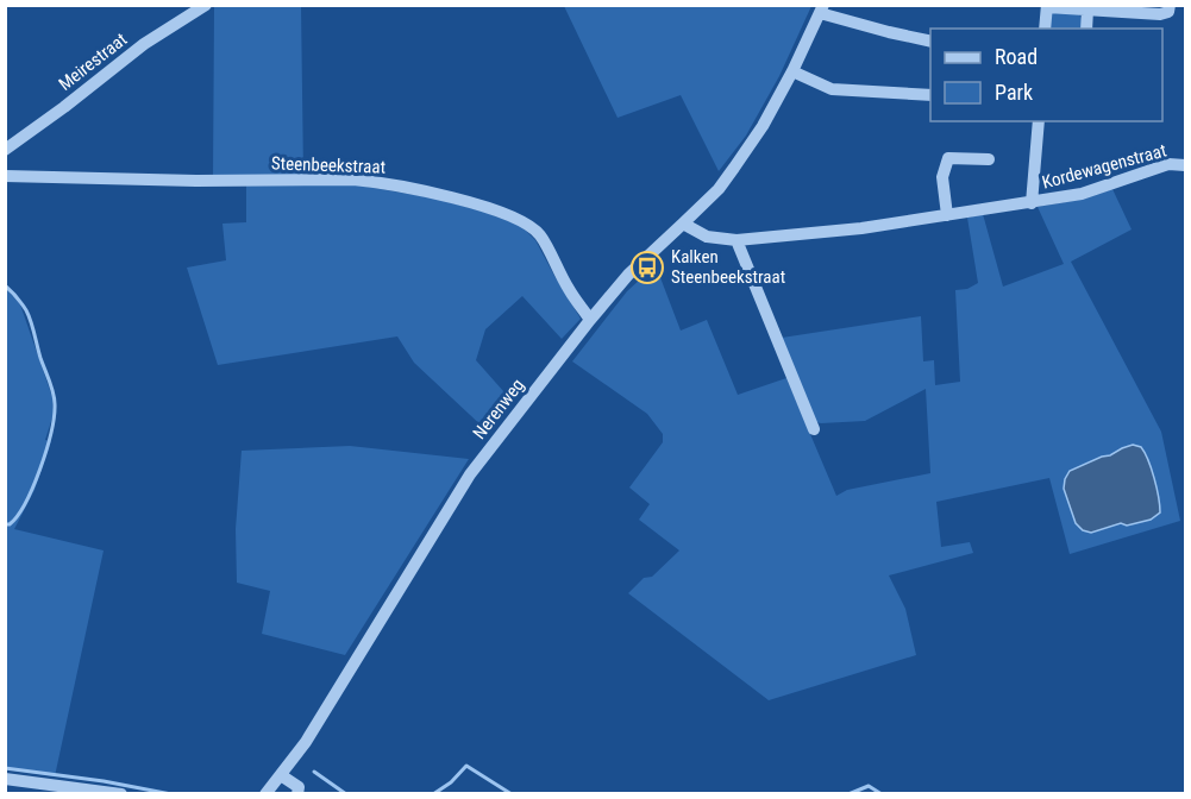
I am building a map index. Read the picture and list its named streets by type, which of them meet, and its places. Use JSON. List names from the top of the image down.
{
  "streets": {
    "street": [
      "Meirestraat",
      "Steenbeekstraat",
      "Kordewagenstraat",
      "Nerenweg"
    ]
  },
  "crossings": [
    ["Steenbeekstraat", "Nerenweg"],
    ["Kordewagenstraat", "Nerenweg"]
  ],
  "places": {
    "bus stop": ["Kalken Steenbeekstraat"]
  },
  "legend": ["Road", "Park"]
}
